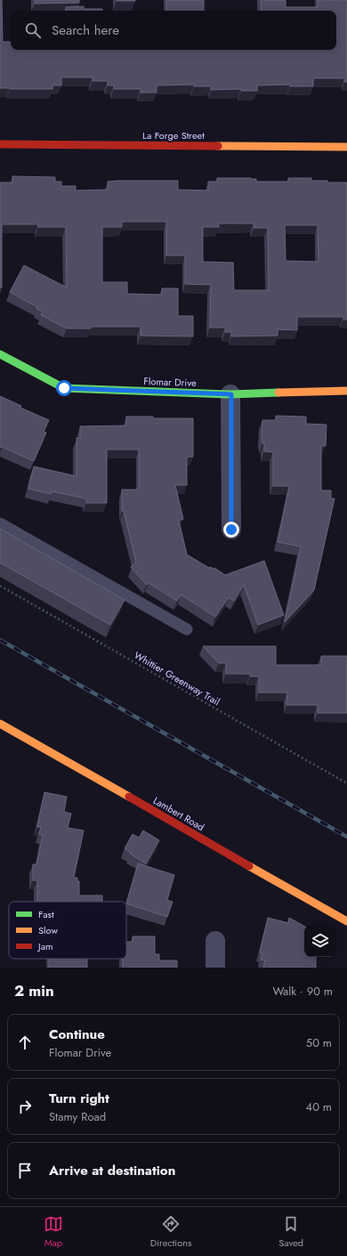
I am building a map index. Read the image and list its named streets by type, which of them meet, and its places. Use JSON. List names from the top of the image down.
{
  "streets": {
    "street": ["La Forge Street", "Flomar Drive", "Lambert Road"],
    "path": ["Whittier Greenway Trail"]
  },
  "legend": ["Fast", "Slow", "Jam"],
  "page": {
    "search": "Search here",
    "heading": ["2 min", "Walk · 90 m"],
    "list": [
      ["Continue", "Flomar Drive", "50 m"],
      ["Turn right", "Stamy Road", "40 m"],
      "Arrive at destination"
    ],
    "nav": ["Map", "Directions", "Saved"]
  }
}
